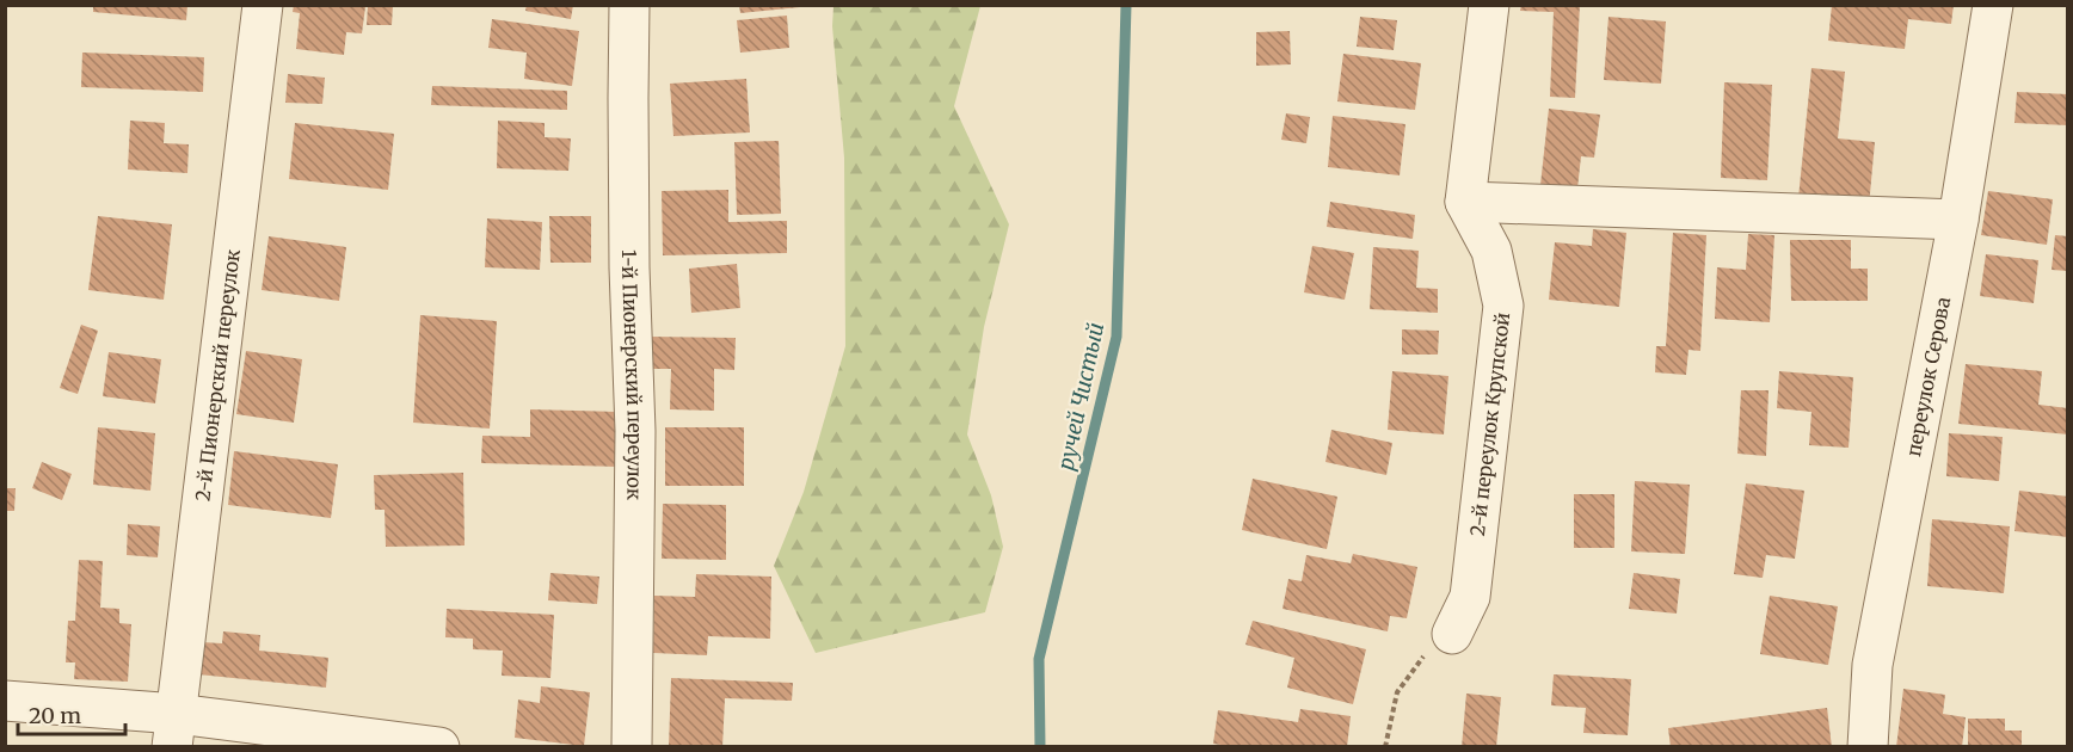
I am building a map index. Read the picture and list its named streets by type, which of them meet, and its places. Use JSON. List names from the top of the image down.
{
  "streets": {
    "street": [
      "2-й Пионерский переулок",
      "1-й Пионерский переулок",
      "переулок Серова",
      "2-й переулок Крупской"
    ]
  },
  "water": ["ручей Чистый"],
  "scale_bar": "20 m"
}
